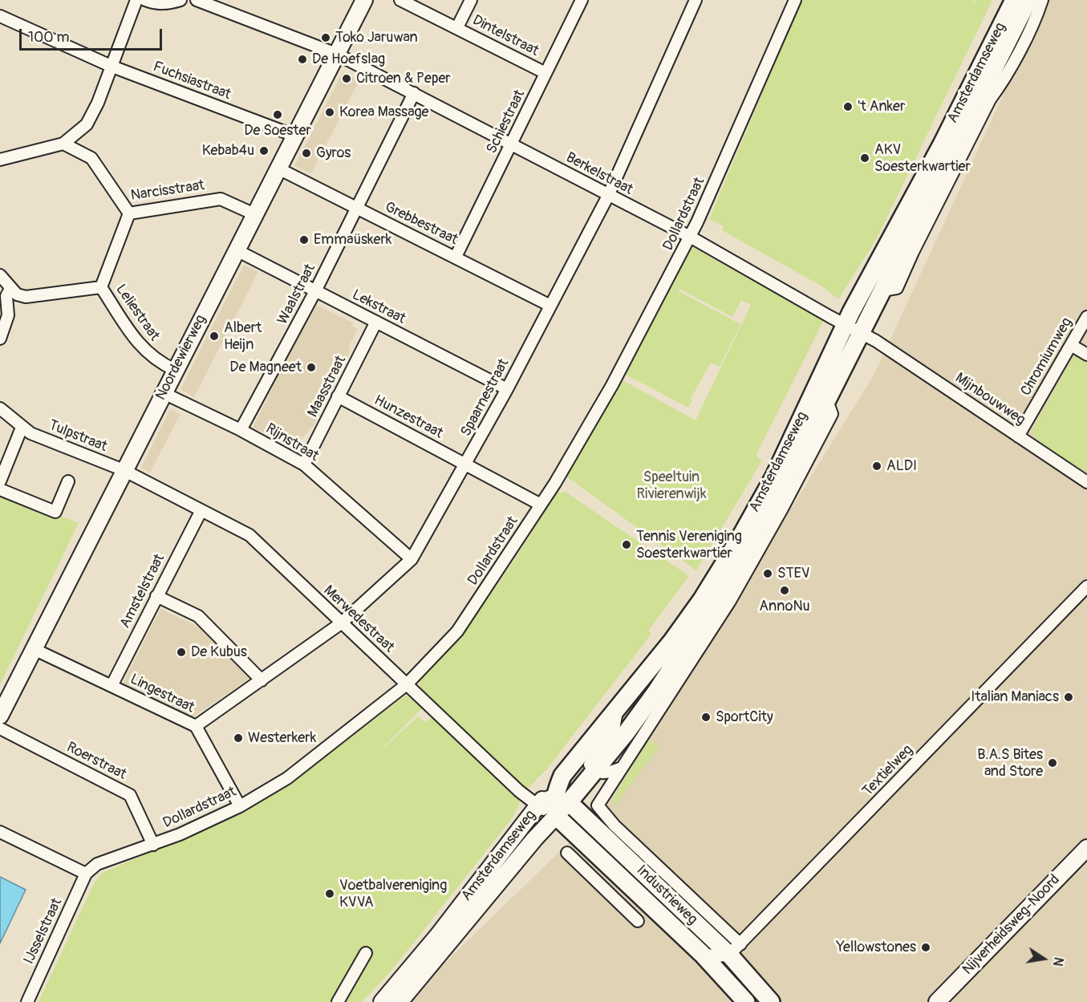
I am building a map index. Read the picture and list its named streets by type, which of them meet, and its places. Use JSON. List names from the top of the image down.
{
  "streets": {
    "main road": ["Amsterdamseweg", "Industrieweg"],
    "street": [
      "Dintelstraat",
      "Fuchsiastraat",
      "Schiestraat",
      "Berkelstraat",
      "Narcisstraat",
      "Dollardstraat",
      "Grebbestraat",
      "Waalstraat",
      "Lekstraat",
      "Leliestraat",
      "Chromiumweg",
      "Noordewierweg",
      "Maasstraat",
      "Spaarnestraat",
      "Mijnbouwweg",
      "Hunzestraat",
      "Tulpstraat",
      "Rijnstraat",
      "Amstelstraat",
      "Merwedestraat",
      "Lingestraat",
      "Roerstraat",
      "Textielweg",
      "Nijverheidsweg-Noord",
      "IJsselstraat"
    ]
  },
  "crossings": [
    ["Dintelstraat", "Schiestraat"],
    ["Amsterdamseweg", "Berkelstraat"],
    ["Amsterdamseweg", "Mijnbouwweg"],
    ["Amsterdamseweg", "Merwedestraat"],
    ["Amsterdamseweg", "Industrieweg"],
    ["Fuchsiastraat", "Noordewierweg"],
    ["Schiestraat", "Berkelstraat"],
    ["Schiestraat", "Grebbestraat"],
    ["Berkelstraat", "Dollardstraat"],
    ["Berkelstraat", "Waalstraat"],
    ["Berkelstraat", "Noordewierweg"],
    ["Berkelstraat", "Spaarnestraat"],
    ["Berkelstraat", "Mijnbouwweg"],
    ["Narcisstraat", "Leliestraat"],
    ["Narcisstraat", "Noordewierweg"],
    ["Dollardstraat", "Hunzestraat"],
    ["Dollardstraat", "Merwedestraat"],
    ["Dollardstraat", "Lingestraat"],
    ["Dollardstraat", "Roerstraat"],
    ["Dollardstraat", "IJsselstraat"],
    ["Grebbestraat", "Waalstraat"],
    ["Grebbestraat", "Noordewierweg"],
    ["Grebbestraat", "Spaarnestraat"],
    ["Waalstraat", "Lekstraat"],
    ["Waalstraat", "Rijnstraat"],
    ["Lekstraat", "Noordewierweg"],
    ["Lekstraat", "Maasstraat"],
    ["Lekstraat", "Spaarnestraat"],
    ["Leliestraat", "Noordewierweg"],
    ["Chromiumweg", "Mijnbouwweg"],
    ["Noordewierweg", "Tulpstraat"],
    ["Noordewierweg", "Rijnstraat"],
    ["Noordewierweg", "Merwedestraat"],
    ["Noordewierweg", "Lingestraat"],
    ["Maasstraat", "Hunzestraat"],
    ["Maasstraat", "Rijnstraat"],
    ["Spaarnestraat", "Hunzestraat"],
    ["Spaarnestraat", "Rijnstraat"],
    ["Spaarnestraat", "Merwedestraat"],
    ["Spaarnestraat", "Lingestraat"],
    ["Tulpstraat", "Merwedestraat"],
    ["Amstelstraat", "Merwedestraat"],
    ["Amstelstraat", "Lingestraat"],
    ["Textielweg", "Industrieweg"]
  ],
  "parks": ["Speeltuin Rivierenwijk"],
  "places": [
    "Toko Jaruwan",
    "De Hoefslag",
    "Citroen & Peper",
    "'t Anker",
    "Korea Massage",
    "De Soester",
    "Kebab4u",
    "Gyros",
    "AKV Soesterkwartier",
    "Emmaüskerk",
    "Albert Heijn",
    "De Magneet",
    "ALDI",
    "Tennis Vereniging Soesterkwartier",
    "STEV",
    "AnnoNu",
    "De Kubus",
    "Italian Maniacs",
    "SportCity",
    "Westerkerk",
    "B.A.S Bites and Store",
    "Voetbalvereniging KVVA",
    "Yellowstones"
  ],
  "scale_bar": "100 m",
  "north": "right"
}
